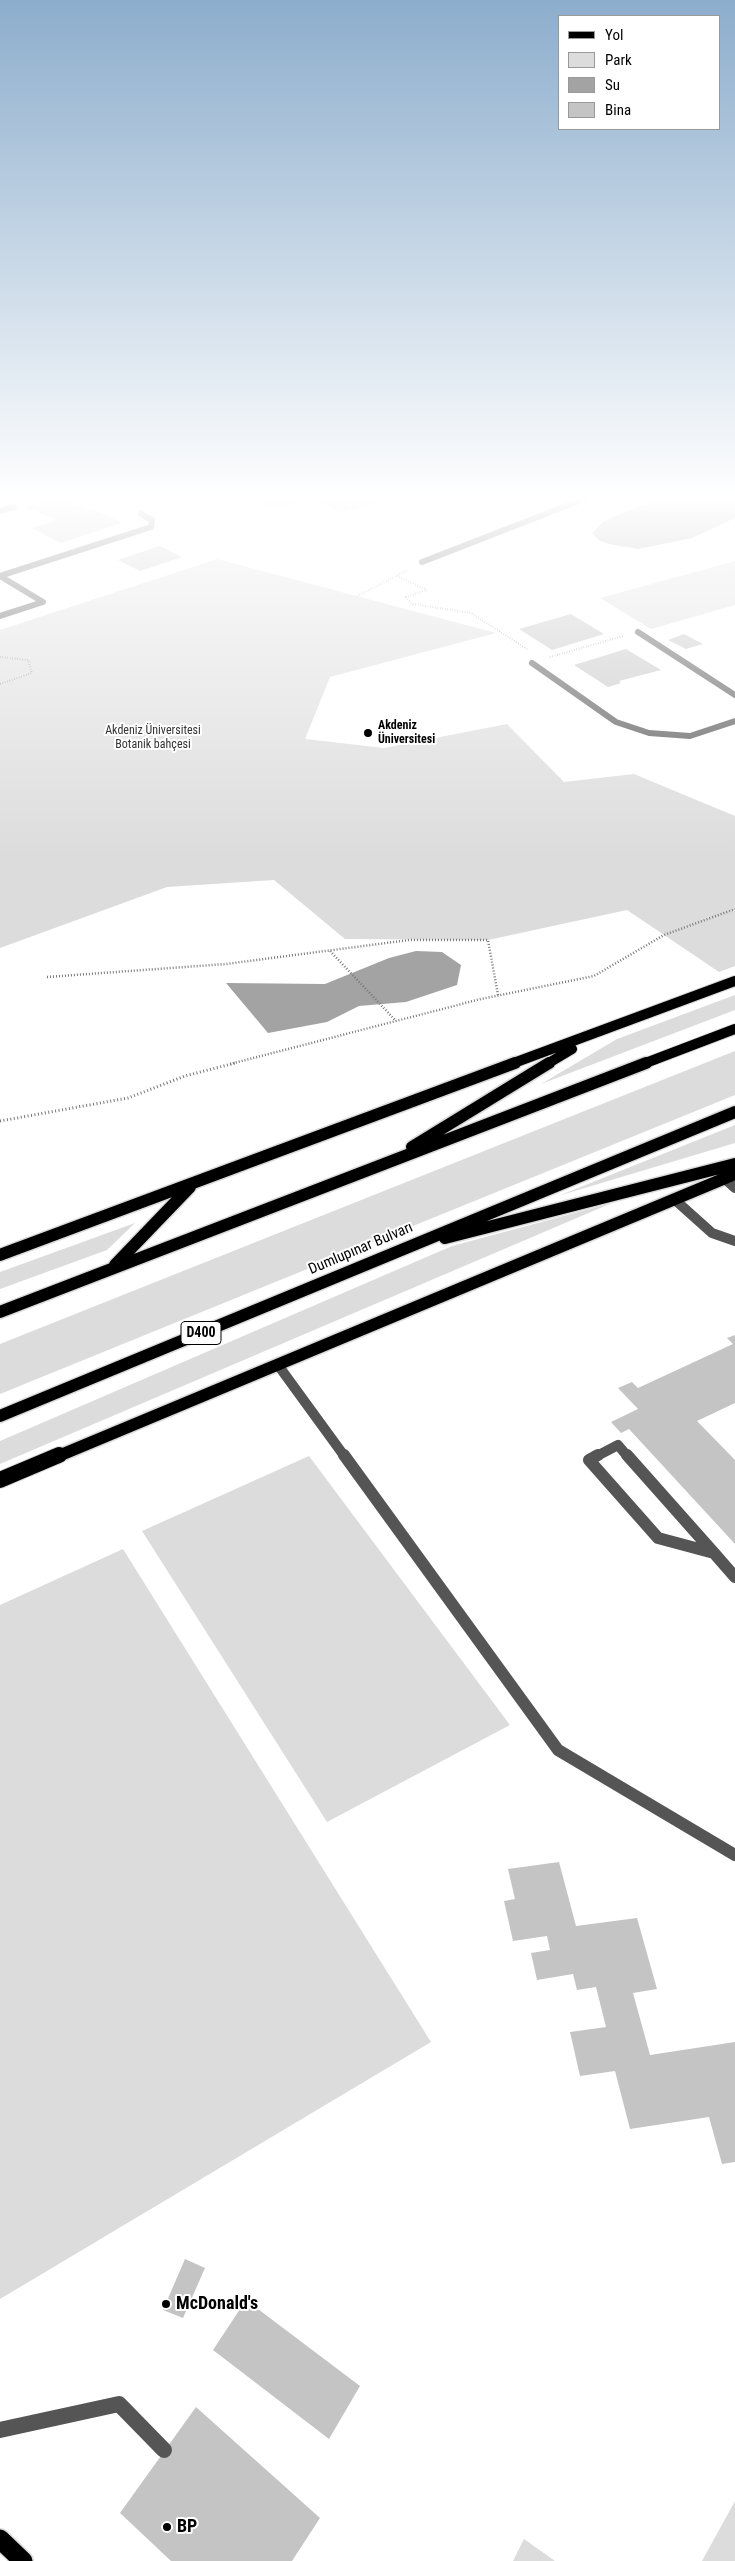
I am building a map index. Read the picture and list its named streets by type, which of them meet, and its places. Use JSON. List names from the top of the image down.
{
  "streets": {
    "main road": ["Dumlupınar Bulvarı", "D400"]
  },
  "parks": ["Akdeniz Üniversitesi Botanik bahçesi"],
  "places": ["Akdeniz Üniversitesi", "McDonald's", "BP"],
  "legend": [
    "Yol",
    "Park",
    "Su",
    "Bina"
  ]
}
